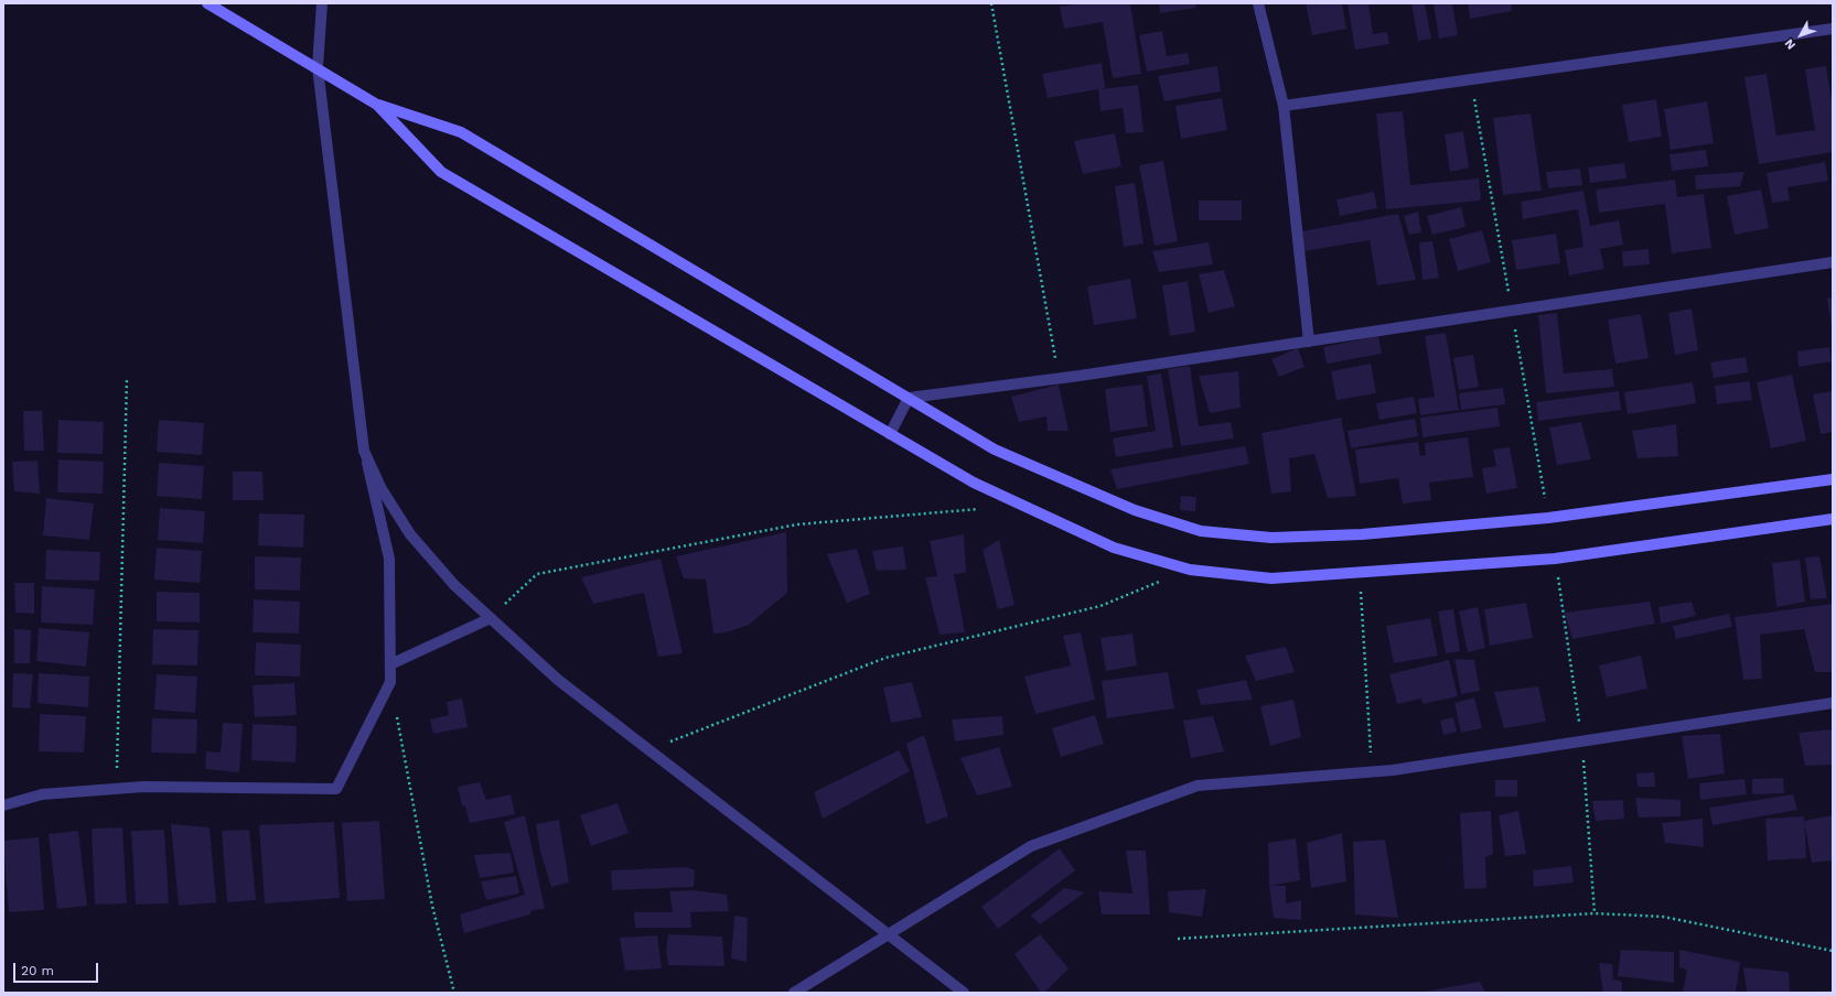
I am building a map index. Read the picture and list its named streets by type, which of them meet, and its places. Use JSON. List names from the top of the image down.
{
  "scale_bar": "20 m",
  "north": "bottom left"
}
